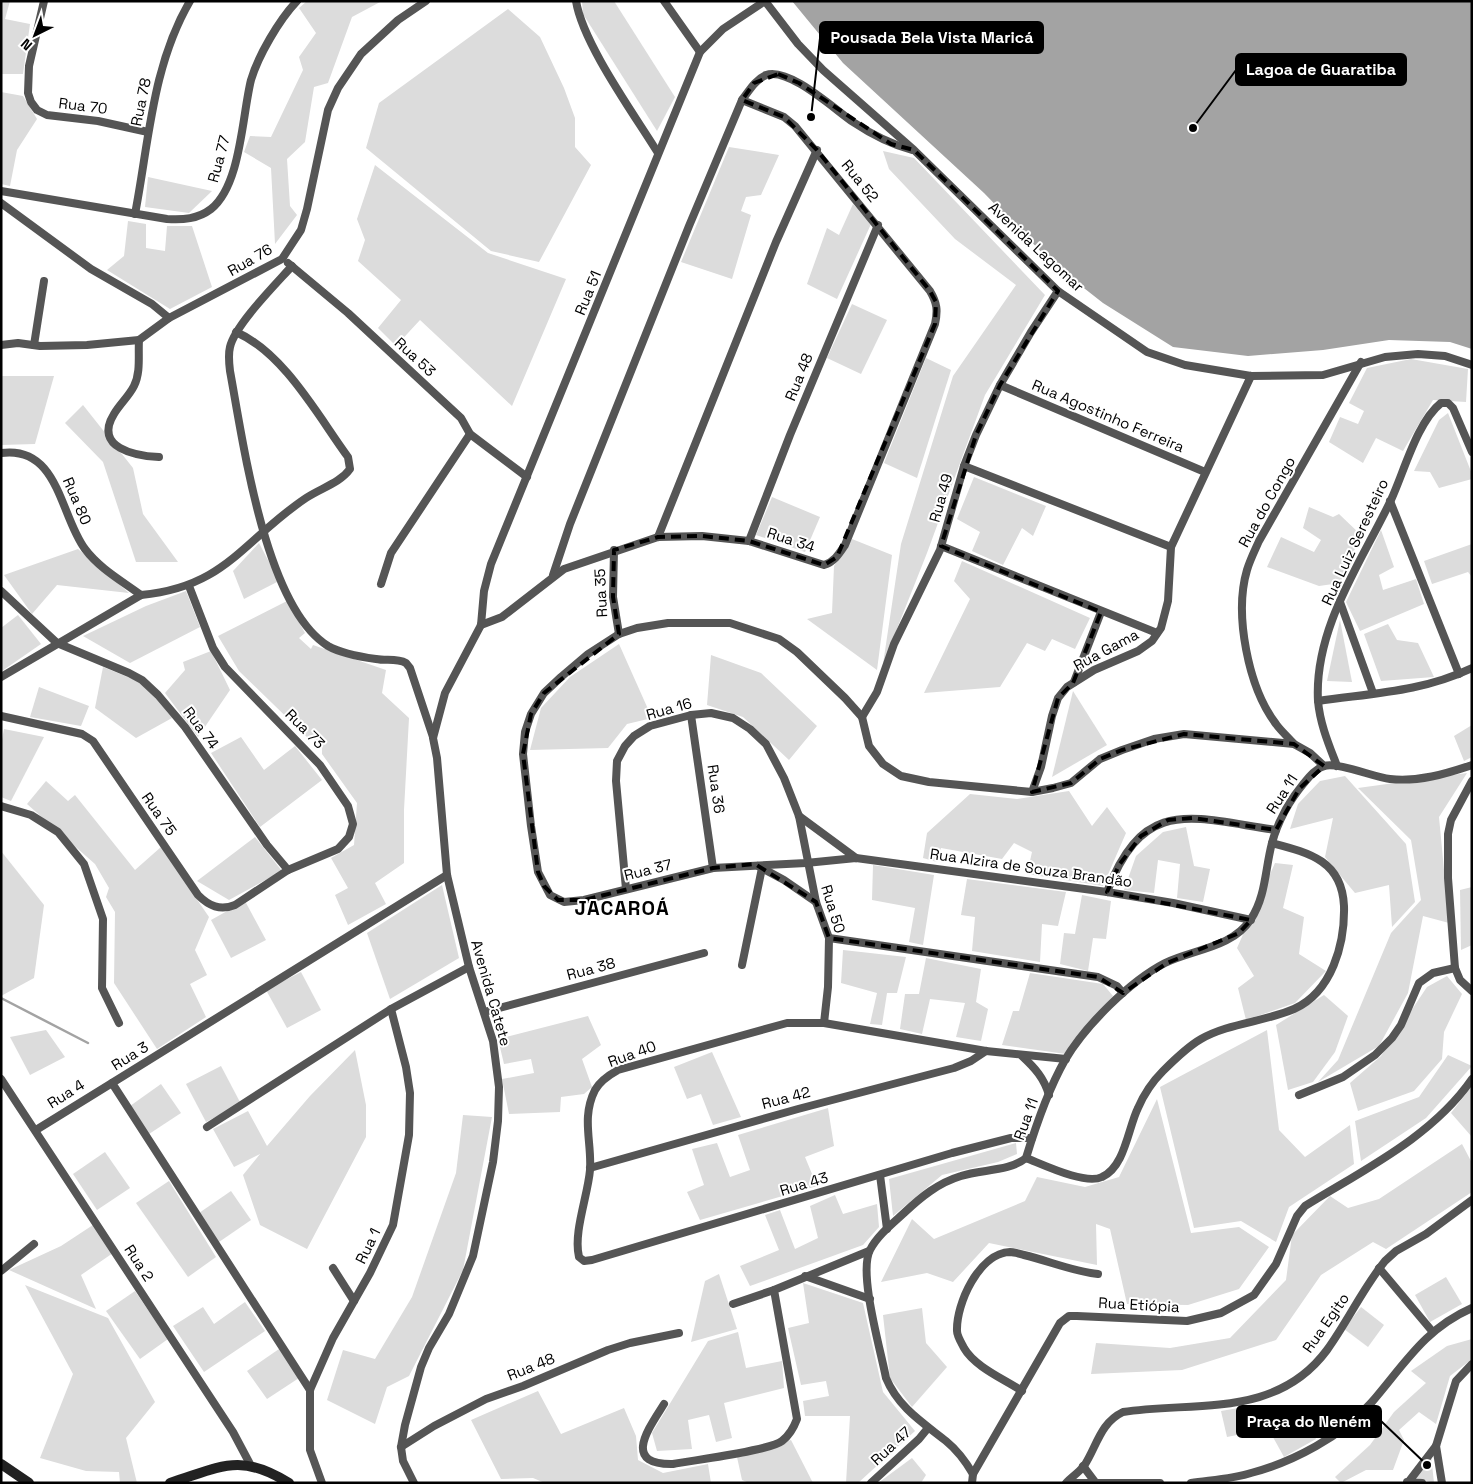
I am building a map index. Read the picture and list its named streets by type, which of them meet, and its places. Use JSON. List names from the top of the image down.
{
  "streets": {
    "street": [
      "Rua 78",
      "Rua 70",
      "Rua 77",
      "Rua 52",
      "Avenida Lagomar",
      "Rua 76",
      "Rua 51",
      "Rua 53",
      "Rua 48",
      "Rua Agostinho Ferreira",
      "Rua 49",
      "Rua 80",
      "Rua do Congo",
      "Rua 34",
      "Rua Luiz Seresteiro",
      "Rua 35",
      "Rua Gama",
      "Rua 16",
      "Rua 74",
      "Rua 73",
      "Rua 36",
      "Rua 11",
      "Rua 75",
      "Rua Alzira de Souza Brandão",
      "Rua 37",
      "Rua 50",
      "Rua 38",
      "Avenida Catete",
      "Rua 40",
      "Rua 3",
      "Rua 4",
      "Rua 42",
      "Rua 43",
      "Rua 1",
      "Rua 2",
      "Rua Etiópia",
      "Rua Egito",
      "Rua 47"
    ]
  },
  "crossings": [
    ["Rua 78", "Rua 70"],
    ["Rua 78", "Rua 77"],
    ["Rua 52", "Rua 48"],
    ["Rua 52", "Rua 34"],
    ["Avenida Lagomar", "Rua 51"],
    ["Avenida Lagomar", "Rua 49"],
    ["Avenida Lagomar", "Rua do Congo"],
    ["Avenida Lagomar", "Rua Gama"],
    ["Rua 76", "Rua 53"],
    ["Rua 51", "Rua 53"],
    ["Rua 51", "Rua 34"],
    ["Rua 51", "Avenida Catete"],
    ["Rua 48", "Rua 34"],
    ["Rua 48", "Avenida Catete"],
    ["Rua Agostinho Ferreira", "Rua 49"],
    ["Rua Agostinho Ferreira", "Rua Gama"],
    ["Rua 34", "Rua 35"],
    ["Rua 34", "Avenida Catete"],
    ["Rua 35", "Rua 37"],
    ["Rua 16", "Rua 36"],
    ["Rua 16", "Rua Alzira de Souza Brandão"],
    ["Rua 16", "Rua 37"],
    ["Rua 16", "Rua 50"],
    ["Rua 74", "Rua 73"],
    ["Rua 74", "Rua 75"],
    ["Rua 73", "Rua 75"],
    ["Rua 36", "Rua 37"],
    ["Rua 11", "Rua Alzira de Souza Brandão"],
    ["Rua 11", "Rua 40"],
    ["Rua 11", "Rua 43"],
    ["Rua Alzira de Souza Brandão", "Rua 37"],
    ["Rua Alzira de Souza Brandão", "Rua 50"],
    ["Rua 37", "Rua 50"],
    ["Rua 50", "Rua 40"],
    ["Rua 38", "Avenida Catete"],
    ["Avenida Catete", "Rua 3"],
    ["Rua 40", "Rua 42"],
    ["Rua 40", "Rua 43"],
    ["Rua 3", "Rua 4"],
    ["Rua 3", "Rua 1"],
    ["Rua 4", "Rua 2"]
  ],
  "districts": ["JACAROÁ"],
  "places": ["Pousada Bela Vista Maricá", "Lagoa de Guaratiba", "Praça do Neném"],
  "north": "bottom left"
}
